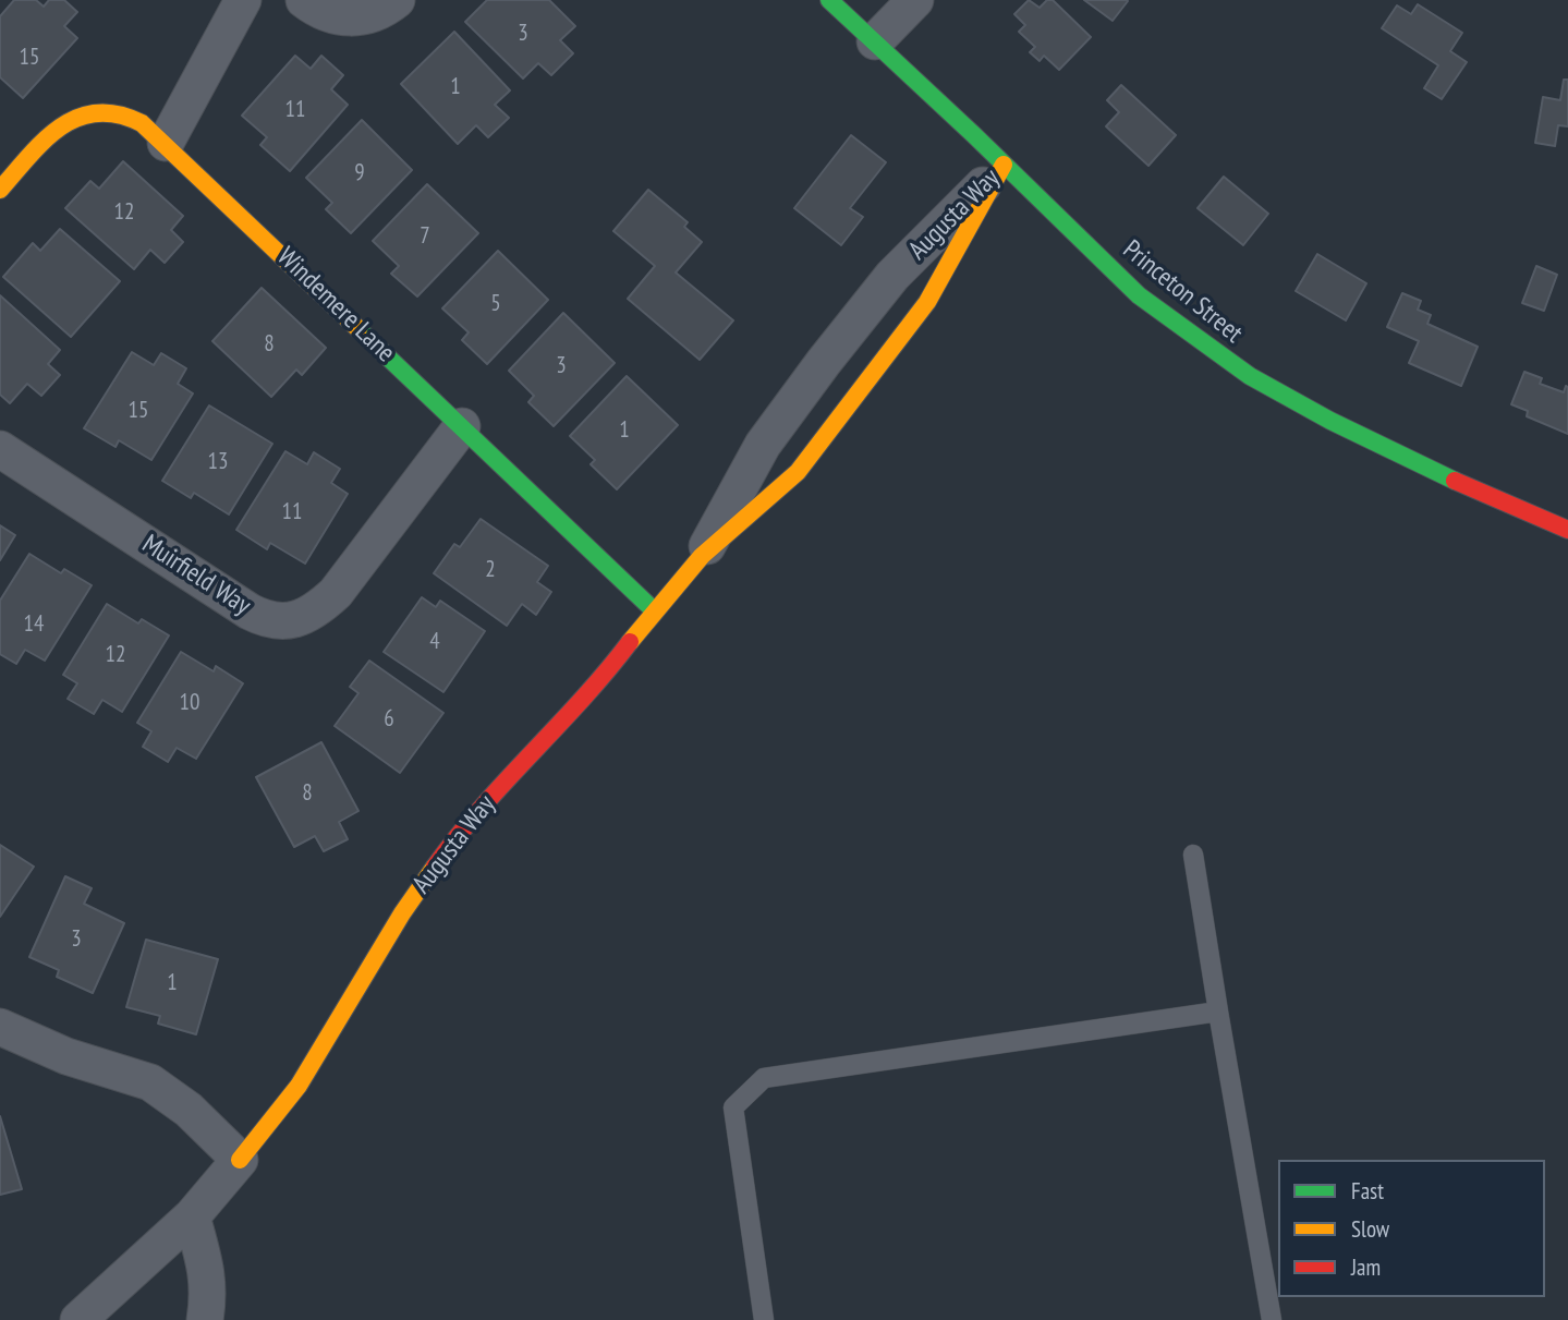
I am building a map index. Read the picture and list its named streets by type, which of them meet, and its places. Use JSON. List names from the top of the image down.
{
  "streets": {
    "street": [
      "Augusta Way",
      "Princeton Street",
      "Windemere Lane",
      "Muirfield Way"
    ]
  },
  "crossings": [
    ["Augusta Way", "Princeton Street"],
    ["Augusta Way", "Windemere Lane"],
    ["Windemere Lane", "Muirfield Way"]
  ],
  "house_numbers": [
    "3",
    "15",
    "1",
    "11",
    "9",
    "12",
    "7",
    "5",
    "8",
    "3",
    "15",
    "1",
    "13",
    "11",
    "2",
    "14",
    "4",
    "12",
    "10",
    "6",
    "8",
    "3",
    "1"
  ],
  "legend": ["Fast", "Slow", "Jam"]
}
